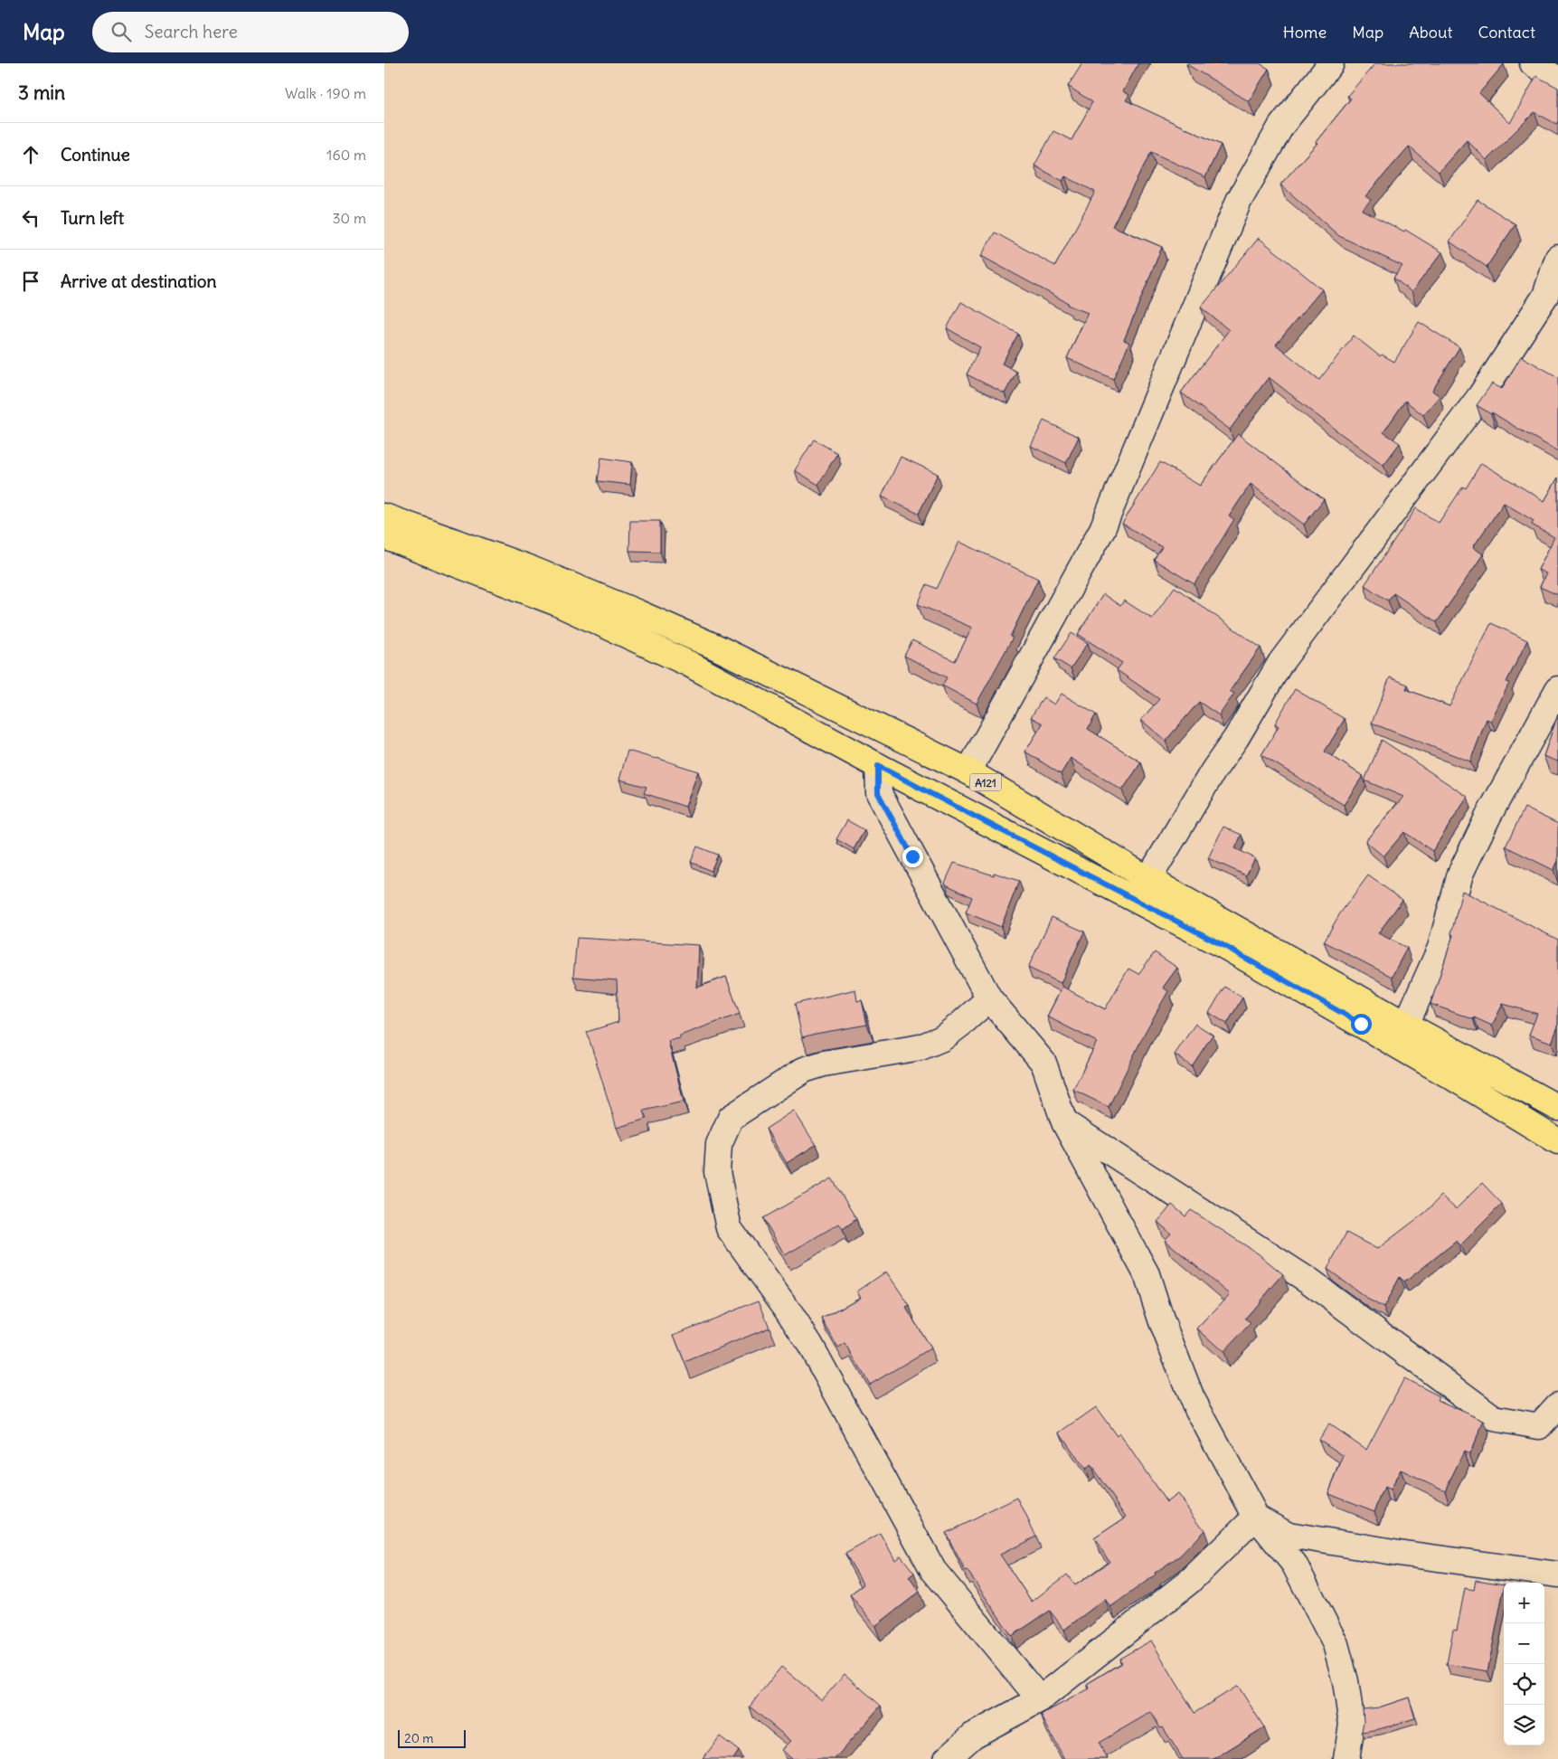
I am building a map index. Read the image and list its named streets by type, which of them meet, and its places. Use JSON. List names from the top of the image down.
{
  "streets": {
    "main road": ["A121"]
  },
  "scale_bar": "20 m",
  "page": {
    "header": "Map",
    "search": "Search here",
    "nav": [
      "Home",
      "Map",
      "About",
      "Contact"
    ],
    "heading": ["3 min", "Walk · 190 m"],
    "list": [
      ["Continue", "160 m"],
      ["Turn left", "30 m"],
      "Arrive at destination"
    ],
    "map_buttons": ["+", "−"],
    "scale": "20 m"
  }
}
